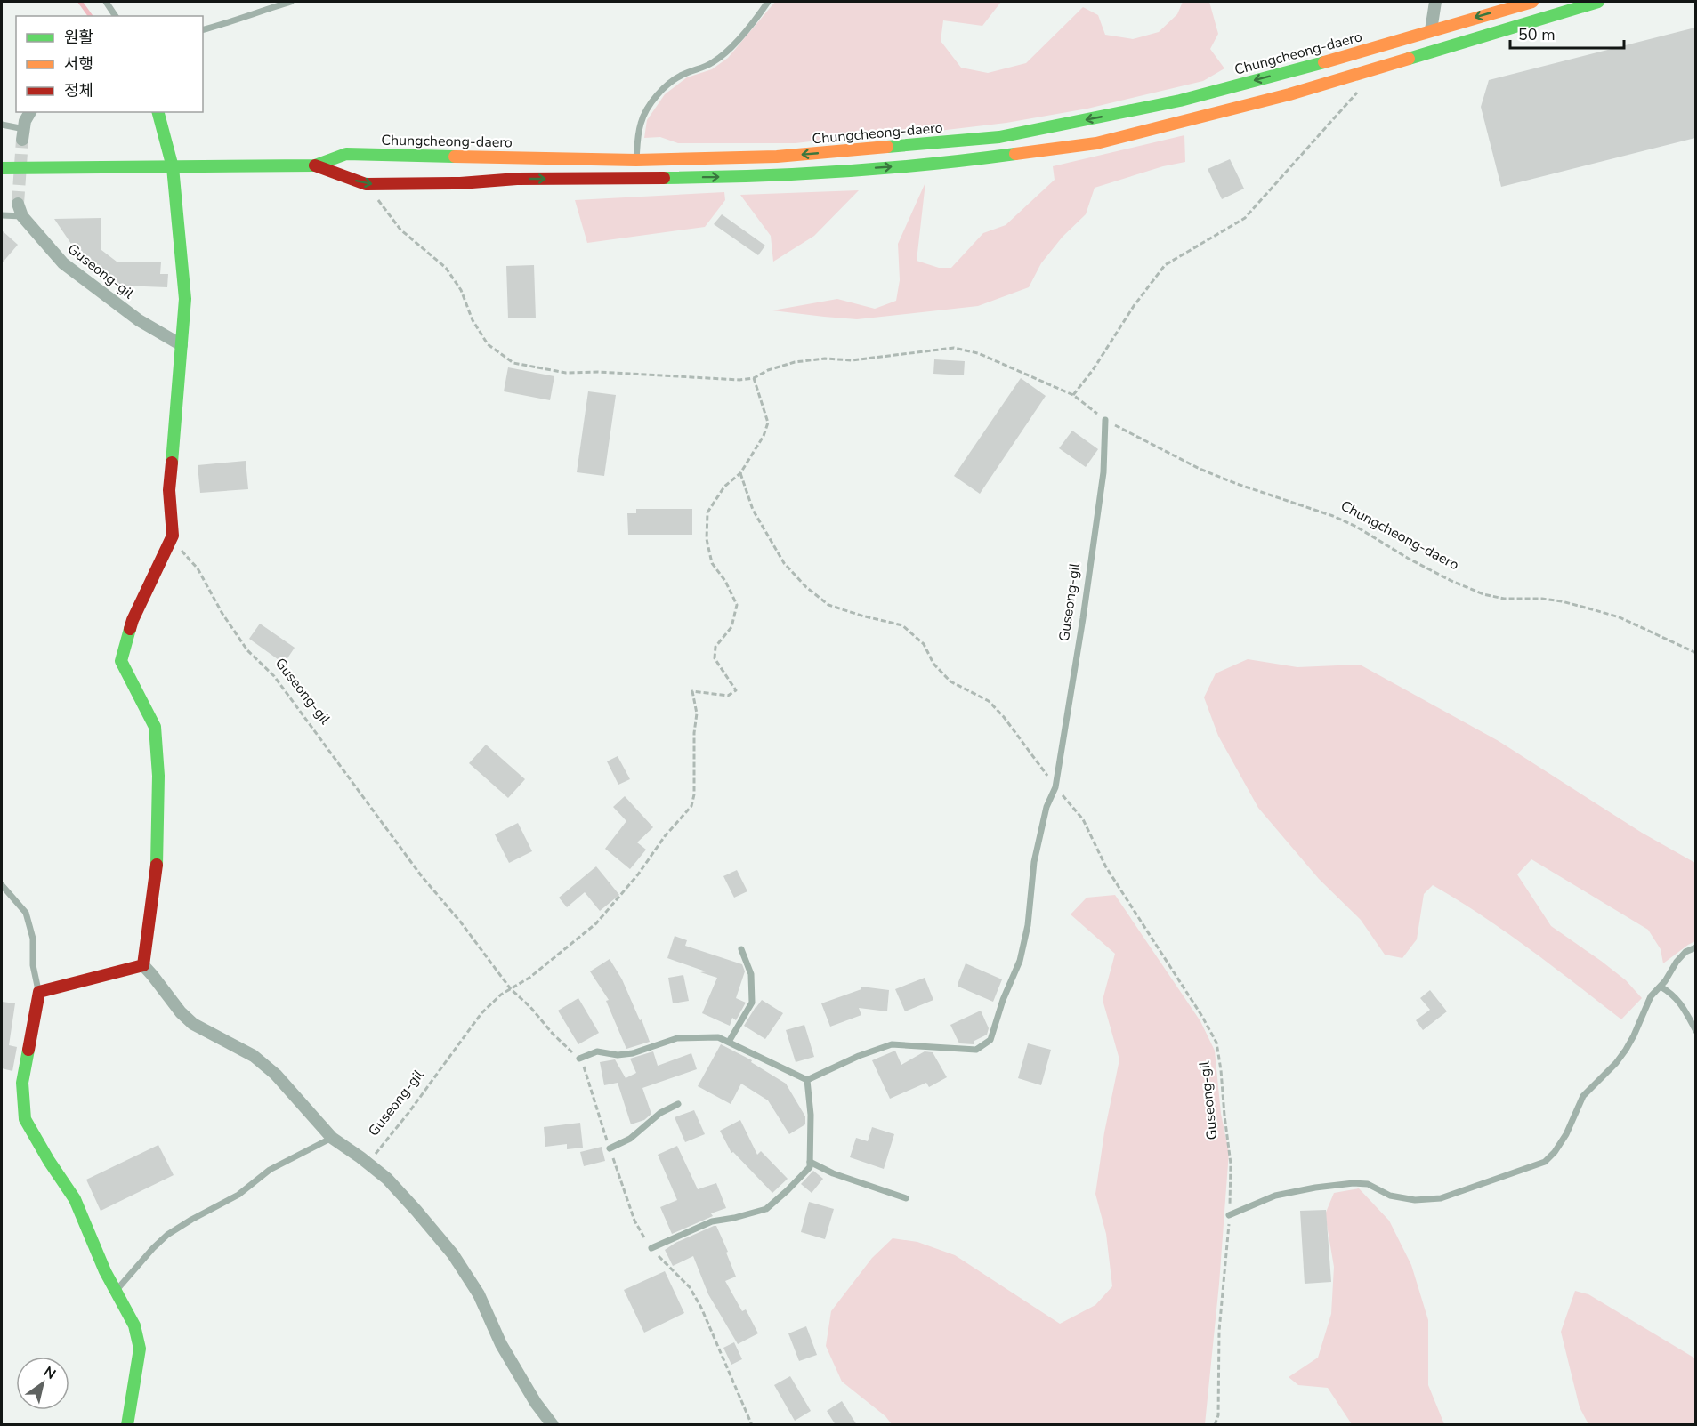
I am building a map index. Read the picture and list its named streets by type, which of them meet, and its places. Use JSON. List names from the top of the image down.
{
  "streets": {
    "main road": ["Chungcheong-daero"],
    "street": ["Guseong-gil"]
  },
  "crossings": [
    ["Chungcheong-daero", "Guseong-gil"]
  ],
  "legend": ["원활", "서행", "정체"],
  "scale_bar": "50 m",
  "north": "top right"
}
